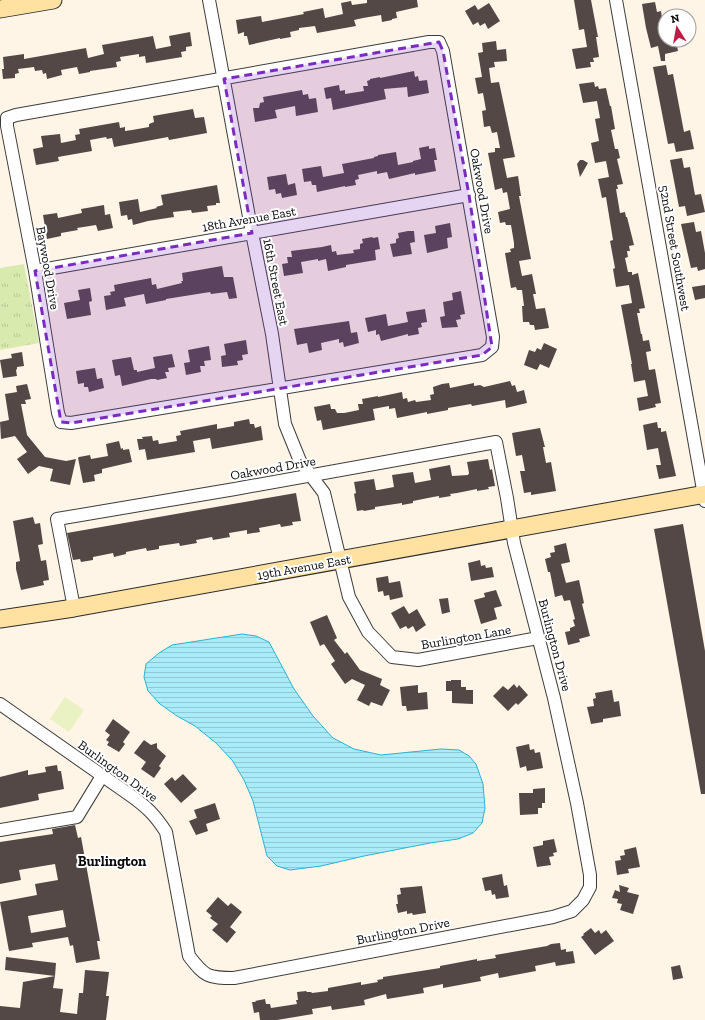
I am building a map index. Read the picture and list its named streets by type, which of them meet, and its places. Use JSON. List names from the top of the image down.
{
  "streets": {
    "street": [
      "Oakwood Drive",
      "18th Avenue East",
      "52nd Street Southwest",
      "Baywood Drive",
      "16th Street East",
      "19th Avenue East",
      "Burlington Lane",
      "Burlington Drive"
    ]
  },
  "crossings": [
    ["Oakwood Drive", "18th Avenue East"],
    ["Oakwood Drive", "Baywood Drive"],
    ["Oakwood Drive", "16th Street East"],
    ["Oakwood Drive", "19th Avenue East"],
    ["Oakwood Drive", "Burlington Drive"],
    ["18th Avenue East", "Baywood Drive"],
    ["18th Avenue East", "16th Street East"],
    ["52nd Street Southwest", "19th Avenue East"],
    ["Baywood Drive", "16th Street East"],
    ["16th Street East", "19th Avenue East"],
    ["16th Street East", "Burlington Lane"],
    ["19th Avenue East", "Burlington Lane"],
    ["19th Avenue East", "Burlington Drive"],
    ["Burlington Lane", "Burlington Drive"]
  ],
  "districts": ["Burlington"],
  "north": "top"
}
